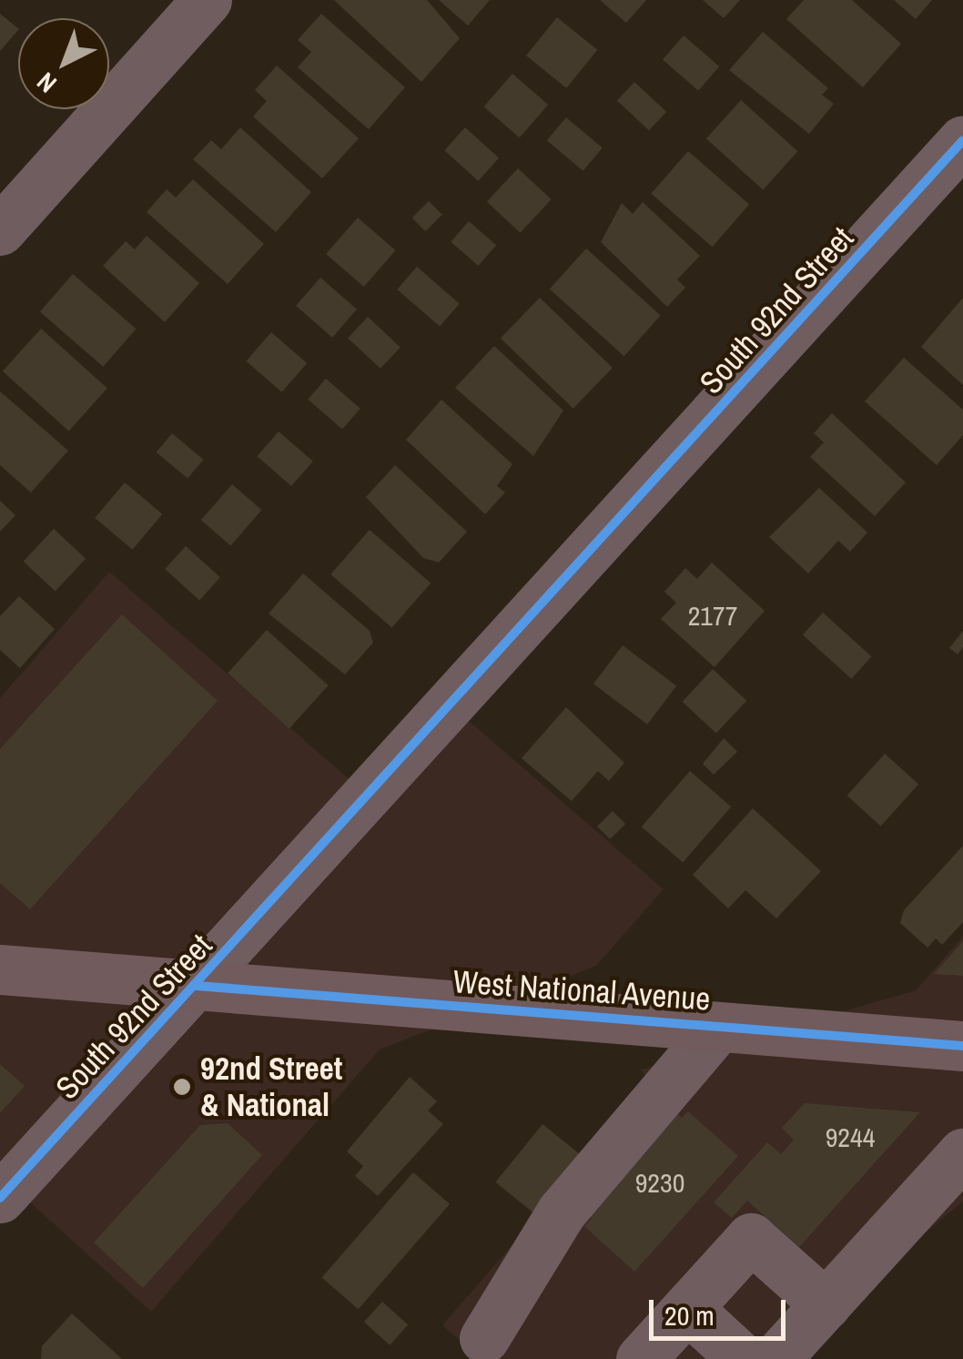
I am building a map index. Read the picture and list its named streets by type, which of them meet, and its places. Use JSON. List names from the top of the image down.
{
  "streets": {
    "main road": ["West National Avenue"],
    "street": ["South 92nd Street"]
  },
  "crossings": [
    ["South 92nd Street", "West National Avenue"]
  ],
  "places": ["92nd Street & National"],
  "house_numbers": ["2177", "9244", "9230"],
  "scale_bar": "20 m",
  "north": "bottom left"
}
